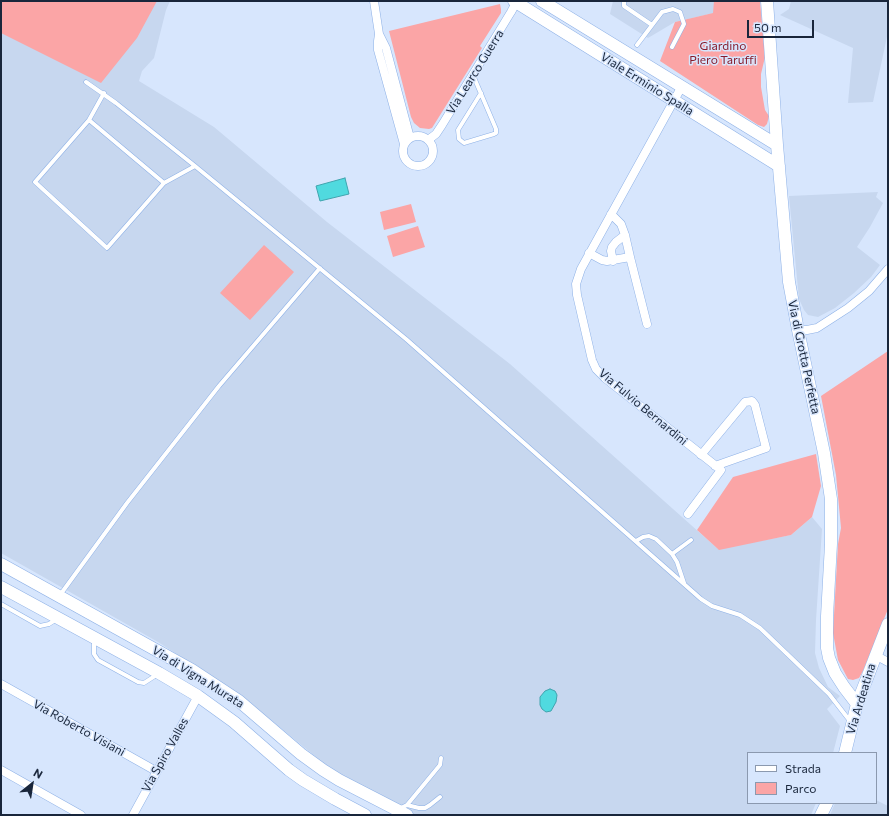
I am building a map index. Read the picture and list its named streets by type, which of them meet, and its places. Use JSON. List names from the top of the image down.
{
  "streets": {
    "main road": [
      "Viale Erminio Spalla",
      "Via di Grotta Perfetta",
      "Via di Vigna Murata",
      "Via Ardeatina"
    ],
    "street": [
      "Via Learco Guerra",
      "Via Fulvio Bernardini",
      "Via Roberto Visiani",
      "Via Spiro Valles"
    ]
  },
  "crossings": [
    ["Via Learco Guerra", "Viale Erminio Spalla"],
    ["Viale Erminio Spalla", "Via di Grotta Perfetta"],
    ["Viale Erminio Spalla", "Via Fulvio Bernardini"],
    ["Via di Grotta Perfetta", "Via Ardeatina"],
    ["Via di Vigna Murata", "Via Spiro Valles"],
    ["Via Roberto Visiani", "Via Spiro Valles"]
  ],
  "parks": ["Giardino Piero Taruffi"],
  "legend": ["Strada", "Parco"],
  "scale_bar": "50 m",
  "north": "top right"
}
